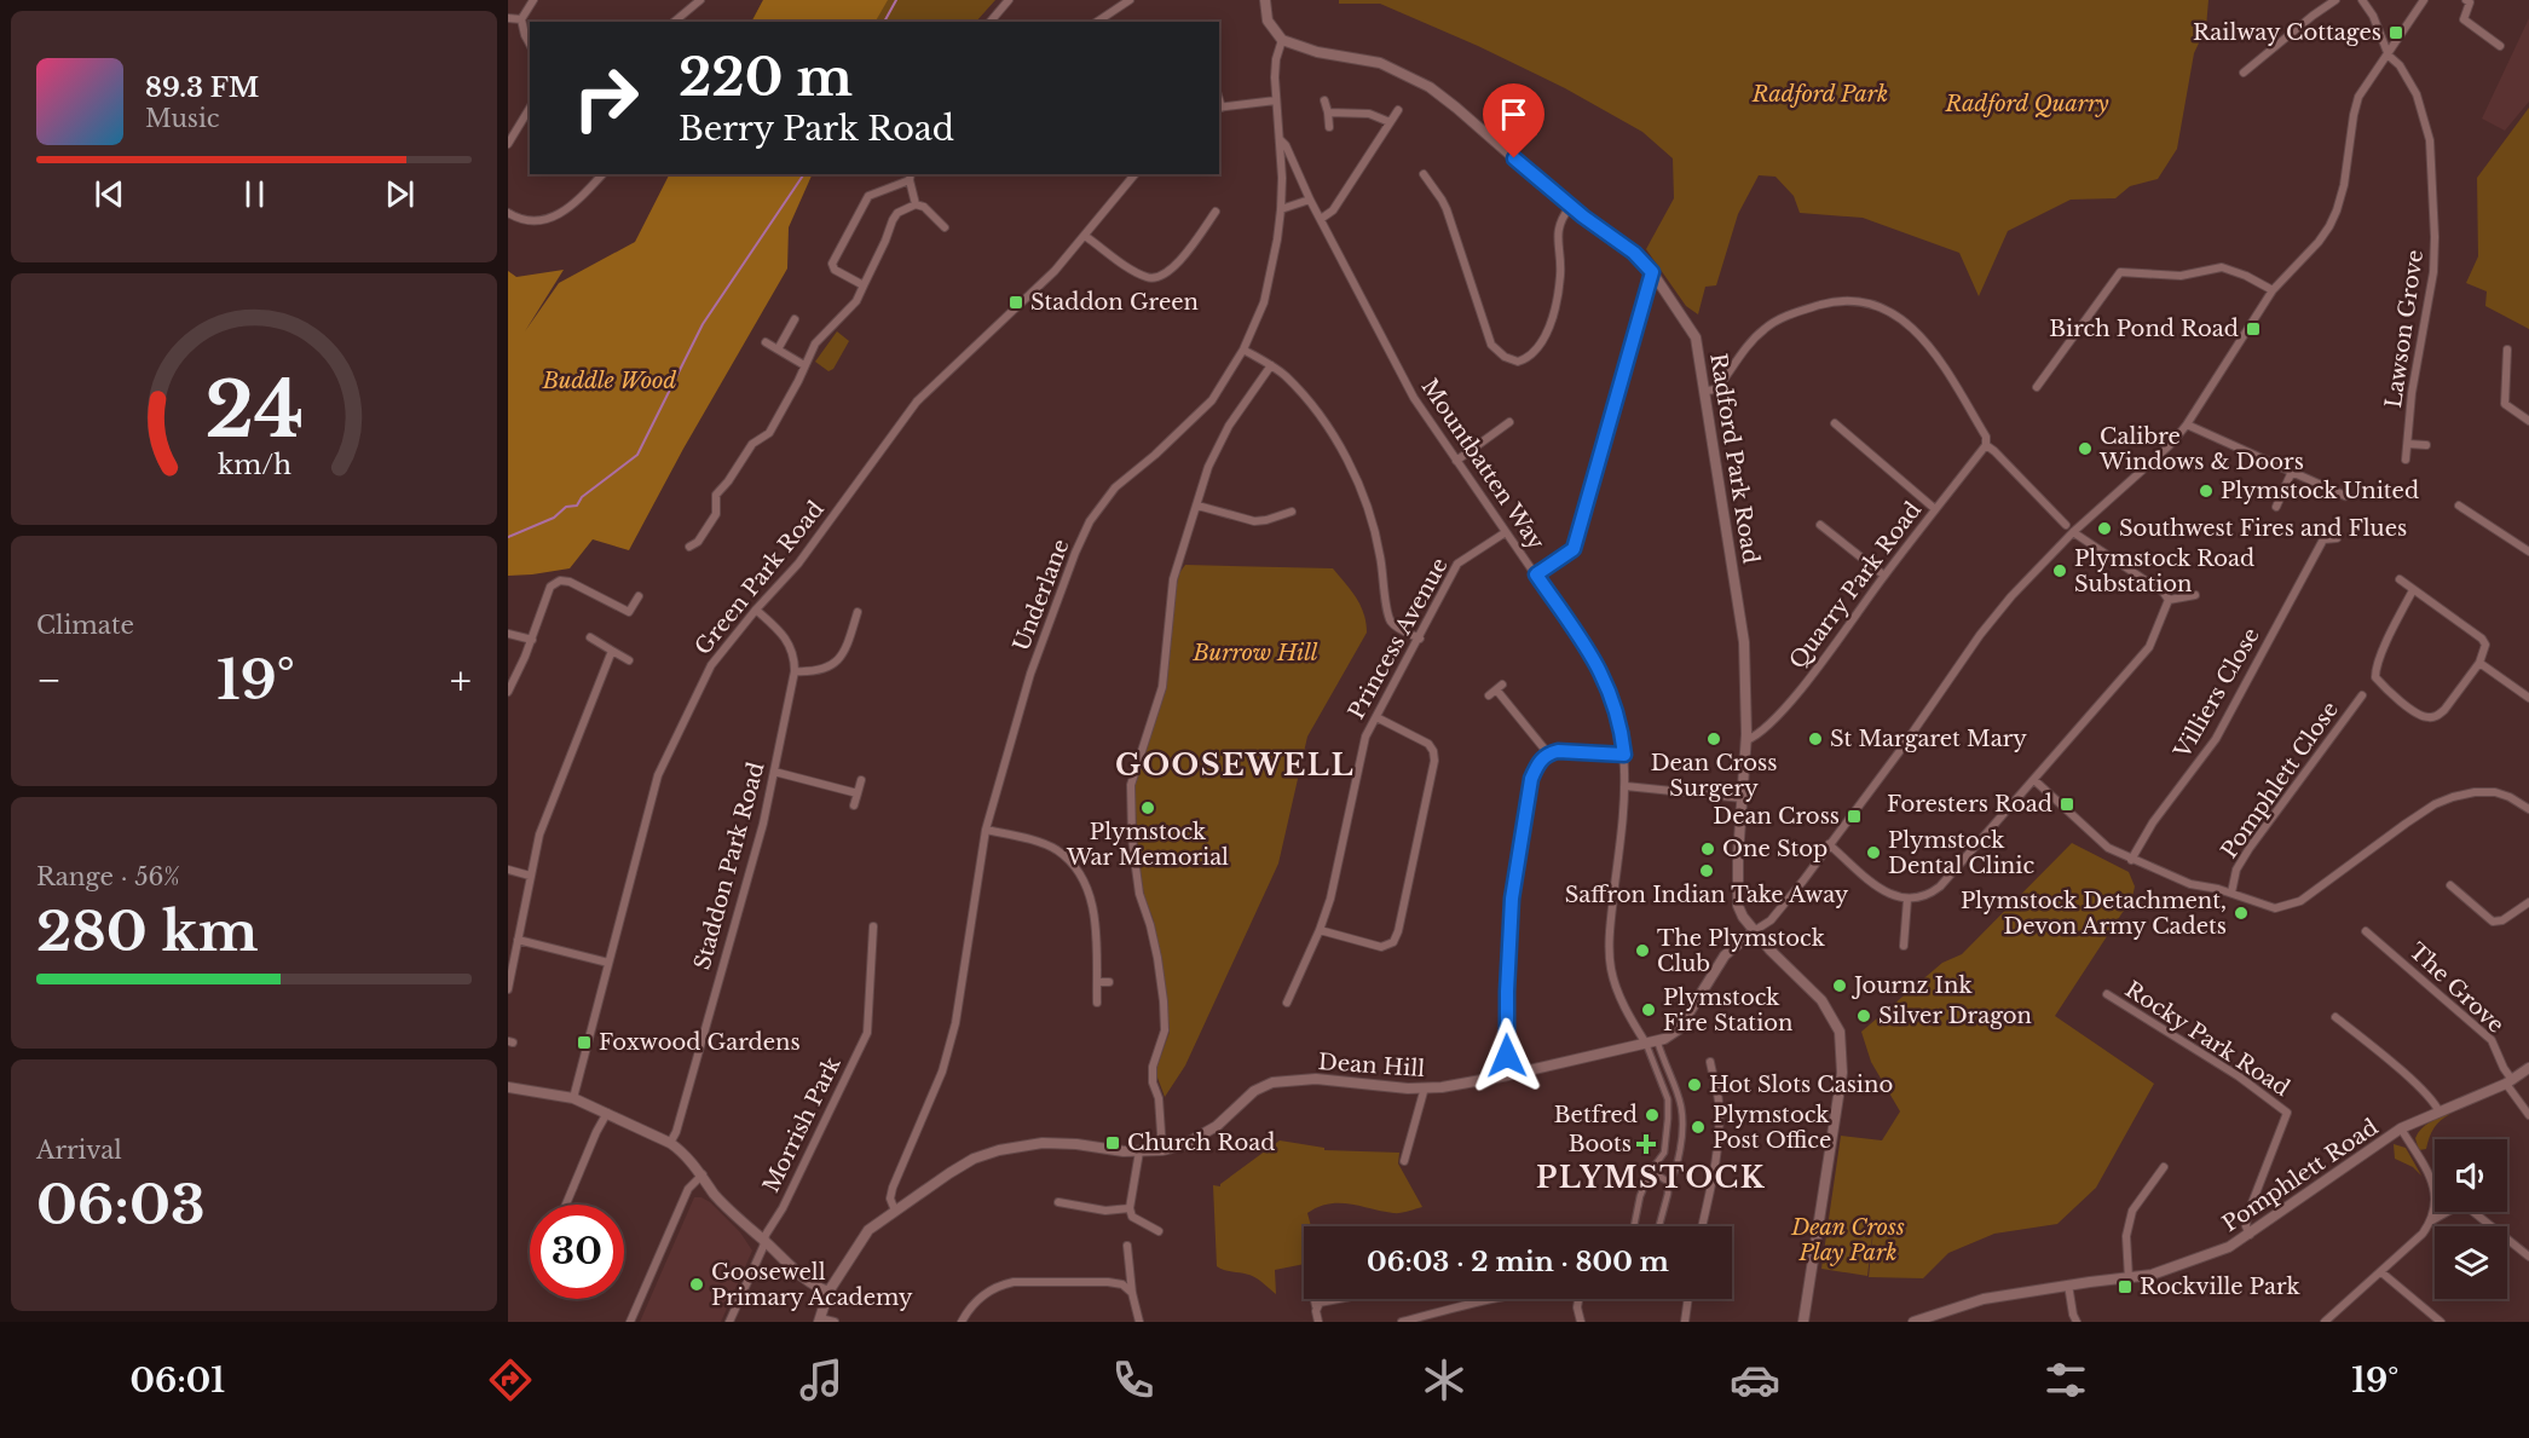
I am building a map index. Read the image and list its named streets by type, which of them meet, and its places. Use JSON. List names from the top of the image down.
{
  "streets": {
    "street": [
      "Lawson Grove",
      "Radford Park Road",
      "Mountbatten Way",
      "Green Park Road",
      "Quarry Park Road",
      "Underlane",
      "Princess Avenue",
      "Villiers Close",
      "Pomphlett Close",
      "Staddon Park Road",
      "The Grove",
      "Rocky Park Road",
      "Dean Hill",
      "Morrish Park",
      "Pomphlett Road"
    ]
  },
  "crossings": [
    ["Radford Park Road", "Quarry Park Road"],
    ["Radford Park Road", "Underlane"],
    ["Radford Park Road", "Dean Hill"],
    ["Mountbatten Way", "Underlane"],
    ["Mountbatten Way", "Princess Avenue"],
    ["Mountbatten Way", "Dean Hill"],
    ["Green Park Road", "Staddon Park Road"],
    ["Underlane", "Dean Hill"],
    ["The Grove", "Pomphlett Road"],
    ["Rocky Park Road", "Pomphlett Road"]
  ],
  "districts": ["GOOSEWELL", "PLYMSTOCK"],
  "parks": [
    "Radford Park",
    "Radford Quarry",
    "Buddle Wood",
    "Burrow Hill",
    "Dean Cross Play Park"
  ],
  "places": {
    "transit": [
      "Railway Cottages",
      "Staddon Green",
      "Birch Pond Road",
      "Foresters Road",
      "Dean Cross",
      "Foxwood Gardens",
      "Church Road",
      "Rockville Park"
    ],
    "other": [
      "Calibre Windows & Doors",
      "Plymstock United",
      "Southwest Fires and Flues",
      "Plymstock Road Substation",
      "Dean Cross Surgery",
      "St Margaret Mary",
      "Plymstock War Memorial",
      "One Stop",
      "Plymstock Dental Clinic",
      "Saffron Indian Take Away",
      "Plymstock Detachment, Devon Army Cadets",
      "The Plymstock Club",
      "Journz Ink",
      "Plymstock Fire Station",
      "Silver Dragon",
      "Hot Slots Casino",
      "Betfred",
      "Plymstock Post Office",
      "Goosewell Primary Academy"
    ],
    "health": ["Boots"]
  },
  "page": {
    "turn": ["220 m", "Berry Park Road"],
    "song": ["89.3 FM", "Music"],
    "tile": [
      "Climate",
      ["Range · 56%", "280 km"],
      ["Arrival", "06:03"]
    ],
    "heat": ["−", "19°", "+"],
    "limit": "30",
    "trip": "06:03 · 2 min · 800 m",
    "tabs": ["06:01", "19°"],
    "gauge": ["24", "km/h"]
  }
}
